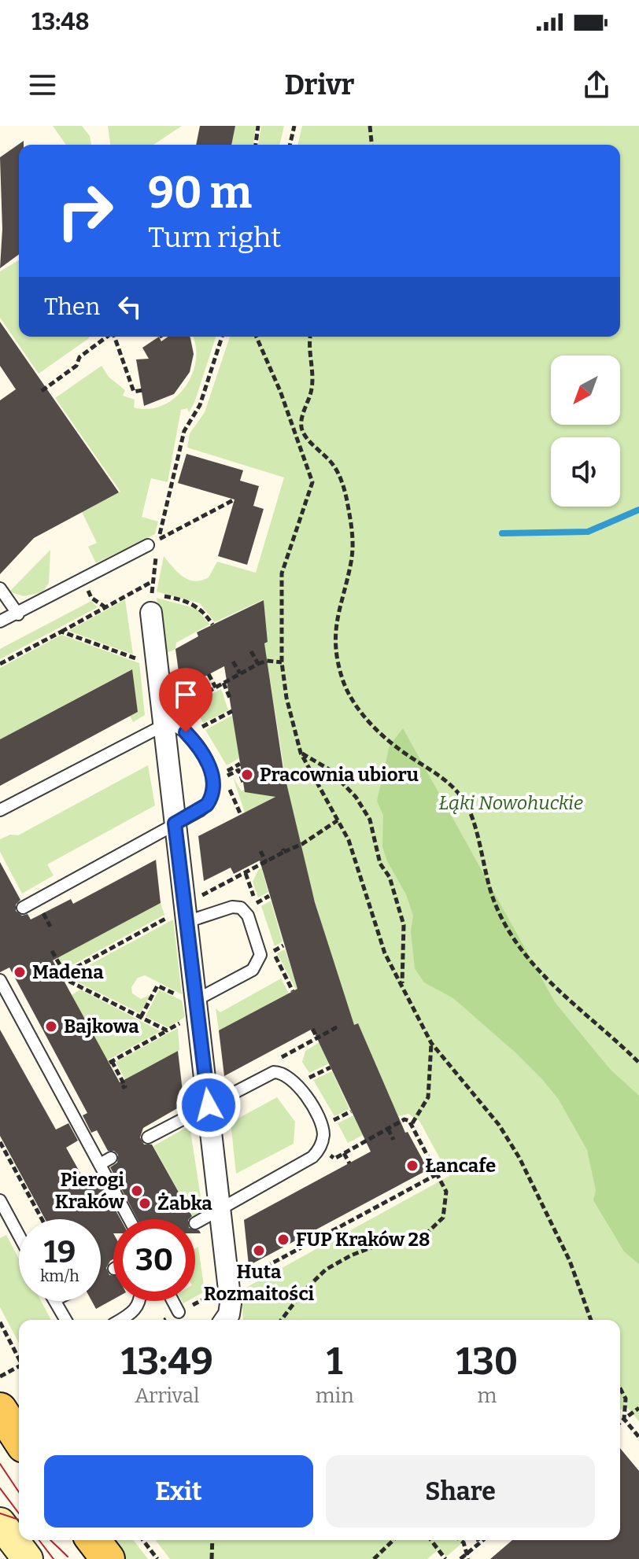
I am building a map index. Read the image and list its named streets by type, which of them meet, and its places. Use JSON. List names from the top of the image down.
{
  "parks": ["Łąki Nowohuckie"],
  "places": [
    "Pracownia ubioru",
    "Madena",
    "Bajkowa",
    "Łancafe",
    "Pierogi Kraków",
    "Żabka",
    "FUP Kraków 28",
    "Huta Rozmaitości"
  ],
  "north": "bottom left",
  "page": {
    "status": "13:48",
    "header": "Drivr",
    "turn": ["90 m", "Turn right"],
    "then": "Then",
    "speed": "19 km/h",
    "limit": "30",
    "eta": [
      "13:49",
      "Arrival",
      "1",
      "min",
      "130",
      "m"
    ],
    "buttons": ["Exit", "Share"]
  }
}
